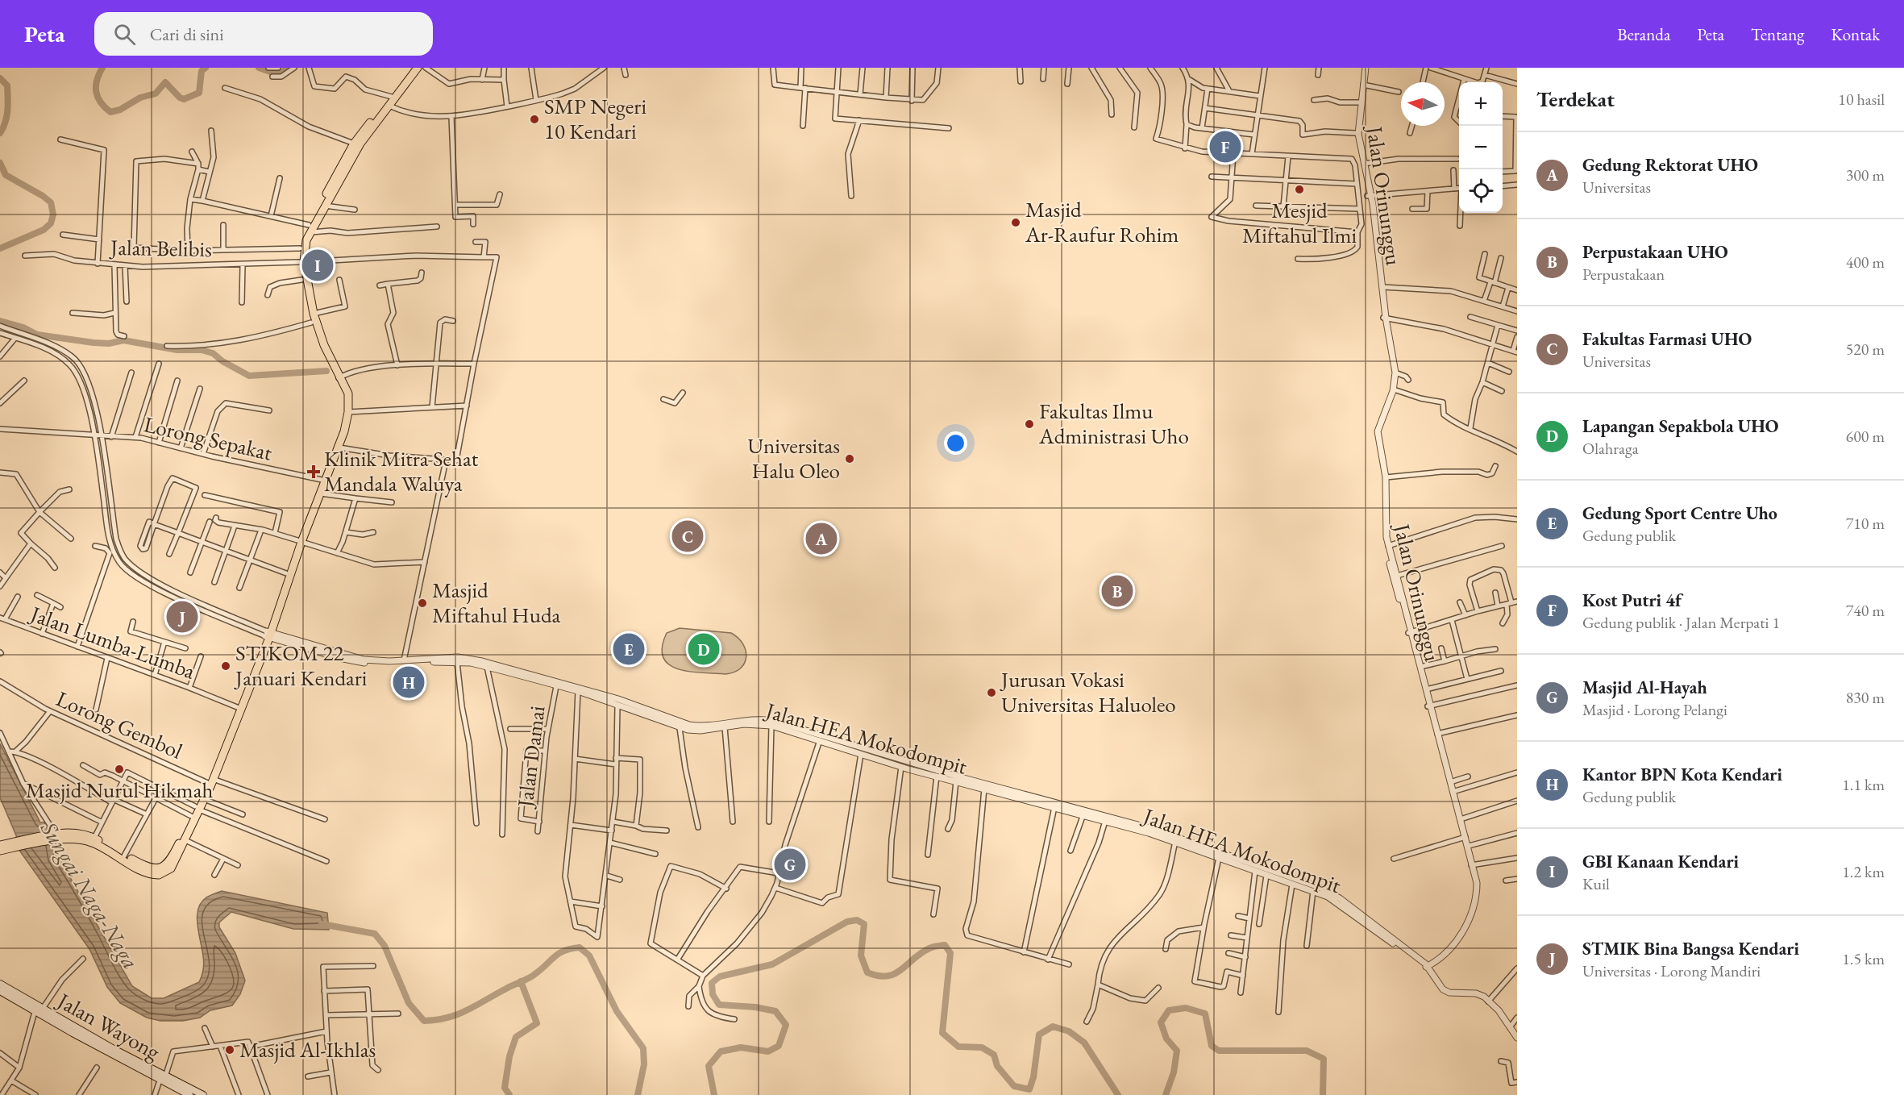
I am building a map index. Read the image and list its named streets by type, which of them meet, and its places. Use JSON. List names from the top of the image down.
{
  "streets": {
    "main road": ["Jalan Wayong"],
    "street": [
      "Jalan Orinunggu",
      "Jalan Belibis",
      "Lorong Sepakat",
      "Jalan Lumba-Lumba",
      "Lorong Gembol",
      "Jalan HEA Mokodompit",
      "Jalan Damai"
    ]
  },
  "crossings": [
    ["Jalan Orinunggu", "Jalan HEA Mokodompit"],
    ["Jalan HEA Mokodompit", "Jalan Damai"]
  ],
  "water": ["Sungai Naga-Naga"],
  "places": {
    "other": [
      "SMP Negeri 10 Kendari",
      "Mesjid Miftahul Ilmi",
      "Masjid Ar-Raufur Rohim",
      "Fakultas Ilmu Administrasi Uho",
      "Universitas Halu Oleo",
      "Masjid Miftahul Huda",
      "STIKOM 22 Januari Kendari",
      "Jurusan Vokasi Universitas Haluoleo",
      "Masjid Nurul Hikmah",
      "Masjid Al-Ikhlas"
    ],
    "health": ["Klinik Mitra Sehat Mandala Waluya"]
  },
  "north": "left",
  "page": {
    "header": "Peta",
    "search": "Cari di sini",
    "nav": [
      "Beranda",
      "Peta",
      "Tentang",
      "Kontak"
    ],
    "heading": ["Terdekat", "10 hasil"],
    "map_buttons": ["+", "−"],
    "pins": [
      "F",
      "I",
      "C",
      "A",
      "B",
      "J",
      "D",
      "E",
      "H",
      "G"
    ],
    "list": [
      {
        "mark": "A",
        "name": "Gedung Rektorat UHO",
        "note": "Universitas",
        "value": "300 m"
      },
      {
        "mark": "B",
        "name": "Perpustakaan UHO",
        "note": "Perpustakaan",
        "value": "400 m"
      },
      {
        "mark": "C",
        "name": "Fakultas Farmasi UHO",
        "note": "Universitas",
        "value": "520 m"
      },
      {
        "mark": "D",
        "name": "Lapangan Sepakbola UHO",
        "note": "Olahraga",
        "value": "600 m"
      },
      {
        "mark": "E",
        "name": "Gedung Sport Centre Uho",
        "note": "Gedung publik",
        "value": "710 m"
      },
      {
        "mark": "F",
        "name": "Kost Putri 4f",
        "note": "Gedung publik · Jalan Merpati 1",
        "value": "740 m"
      },
      {
        "mark": "G",
        "name": "Masjid Al-Hayah",
        "note": "Masjid · Lorong Pelangi",
        "value": "830 m"
      },
      {
        "mark": "H",
        "name": "Kantor BPN Kota Kendari",
        "note": "Gedung publik",
        "value": "1.1 km"
      },
      {
        "mark": "I",
        "name": "GBI Kanaan Kendari",
        "note": "Kuil",
        "value": "1.2 km"
      },
      {
        "mark": "J",
        "name": "STMIK Bina Bangsa Kendari",
        "note": "Universitas · Lorong Mandiri",
        "value": "1.5 km"
      }
    ]
  }
}
